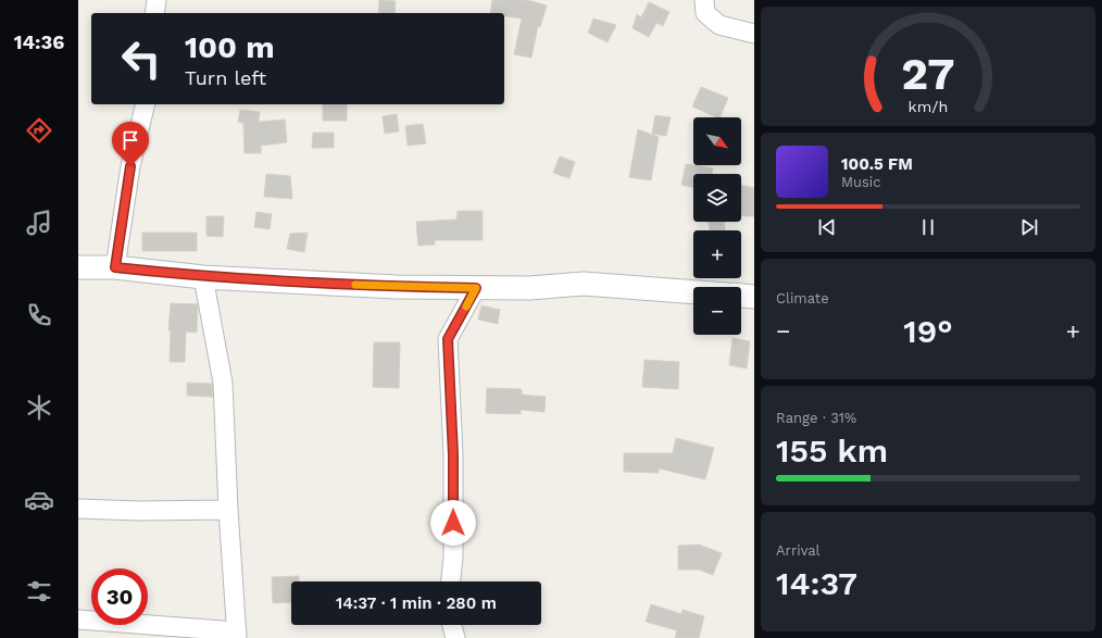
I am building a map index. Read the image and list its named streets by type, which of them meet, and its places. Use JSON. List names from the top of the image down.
{
  "north": "bottom right",
  "page": {
    "tabs": "14:36",
    "turn": ["100 m", "Turn left"],
    "map_buttons": ["+", "−"],
    "song": ["100.5 FM", "Music"],
    "tile": [
      "Climate",
      ["Range · 31%", "155 km"],
      ["Arrival", "14:37"]
    ],
    "heat": ["−", "19°", "+"],
    "limit": "30",
    "trip": "14:37 · 1 min · 280 m",
    "gauge": ["27", "km/h"]
  }
}
